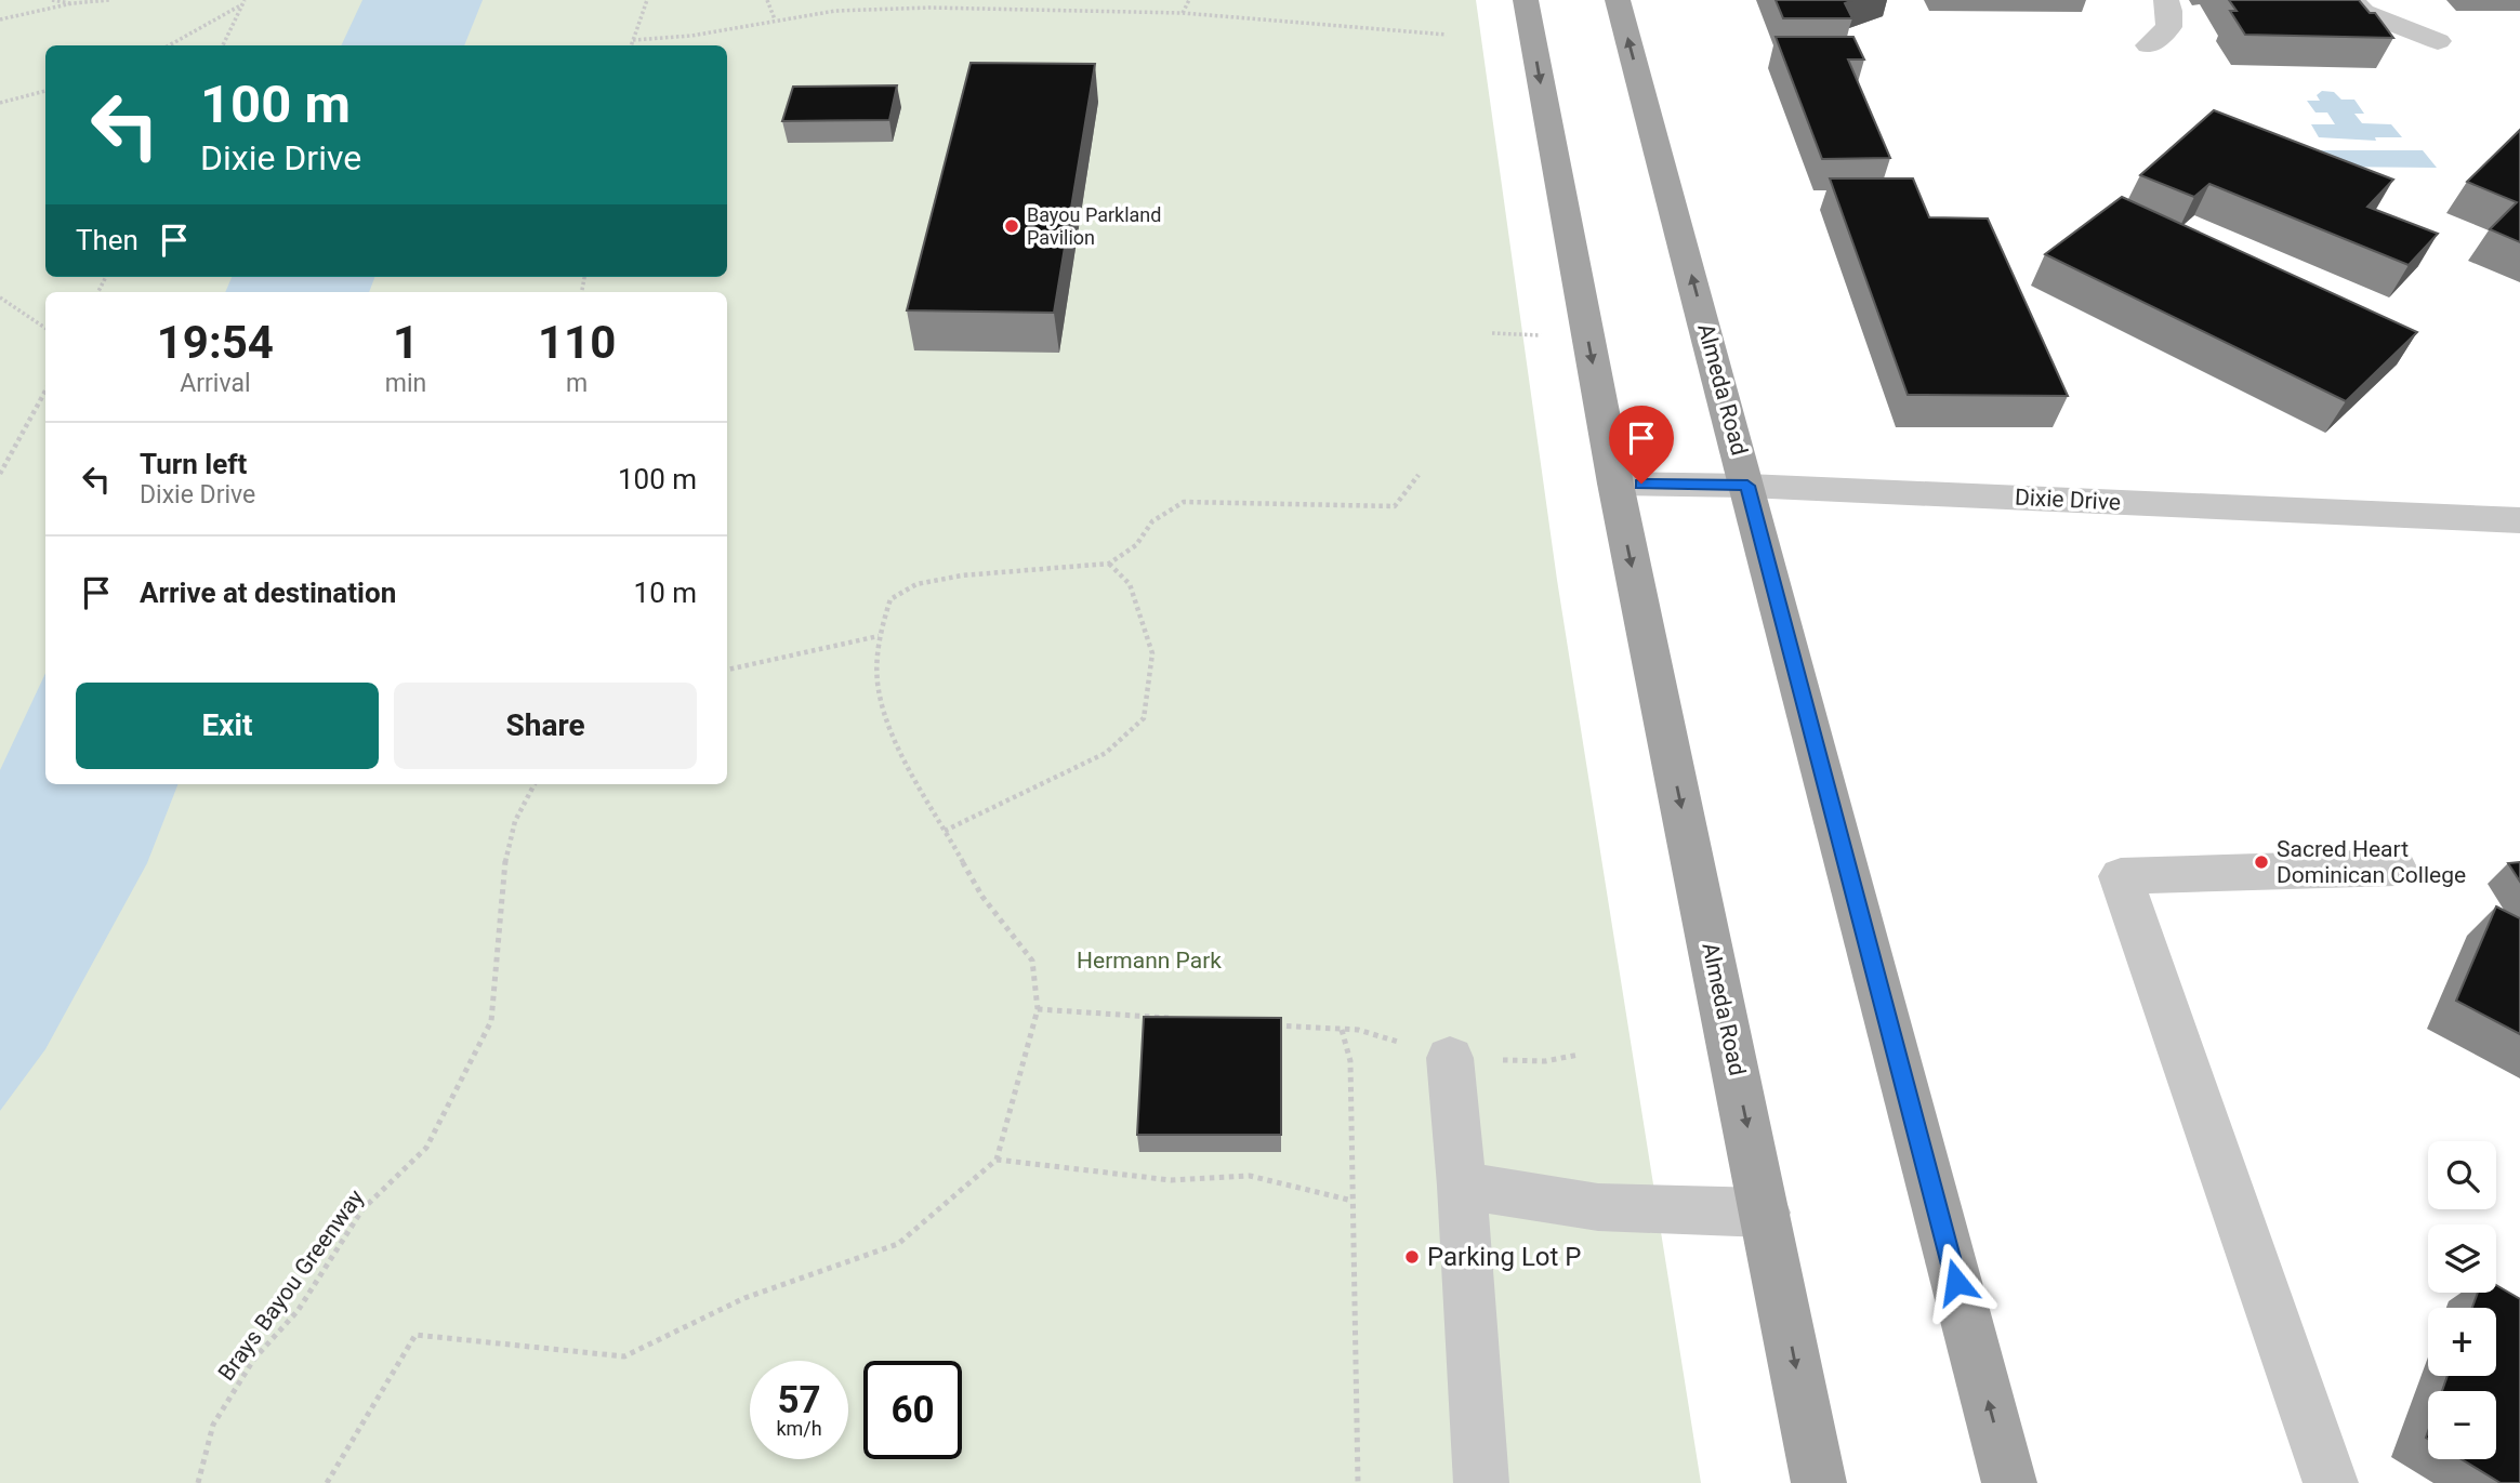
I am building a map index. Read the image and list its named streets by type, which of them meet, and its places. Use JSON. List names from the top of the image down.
{
  "streets": {
    "main road": ["Almeda Road"],
    "street": ["Dixie Drive"],
    "path": ["Brays Bayou Greenway"]
  },
  "crossings": [
    ["Almeda Road", "Dixie Drive"]
  ],
  "parks": ["Hermann Park"],
  "places": ["Bayou Parkland Pavilion", "Sacred Heart Dominican College", "Parking Lot P"],
  "page": {
    "turn": ["100 m", "Dixie Drive"],
    "then": "Then",
    "eta": [
      "19:54",
      "Arrival",
      "1",
      "min",
      "110",
      "m"
    ],
    "list": [
      {
        "name": "Turn left",
        "note": "Dixie Drive",
        "value": "100 m"
      },
      {
        "name": "Arrive at destination",
        "value": "10 m"
      }
    ],
    "buttons": ["Exit", "Share"],
    "map_buttons": ["+", "−"],
    "speed": "57 km/h",
    "limit": "60"
  }
}
